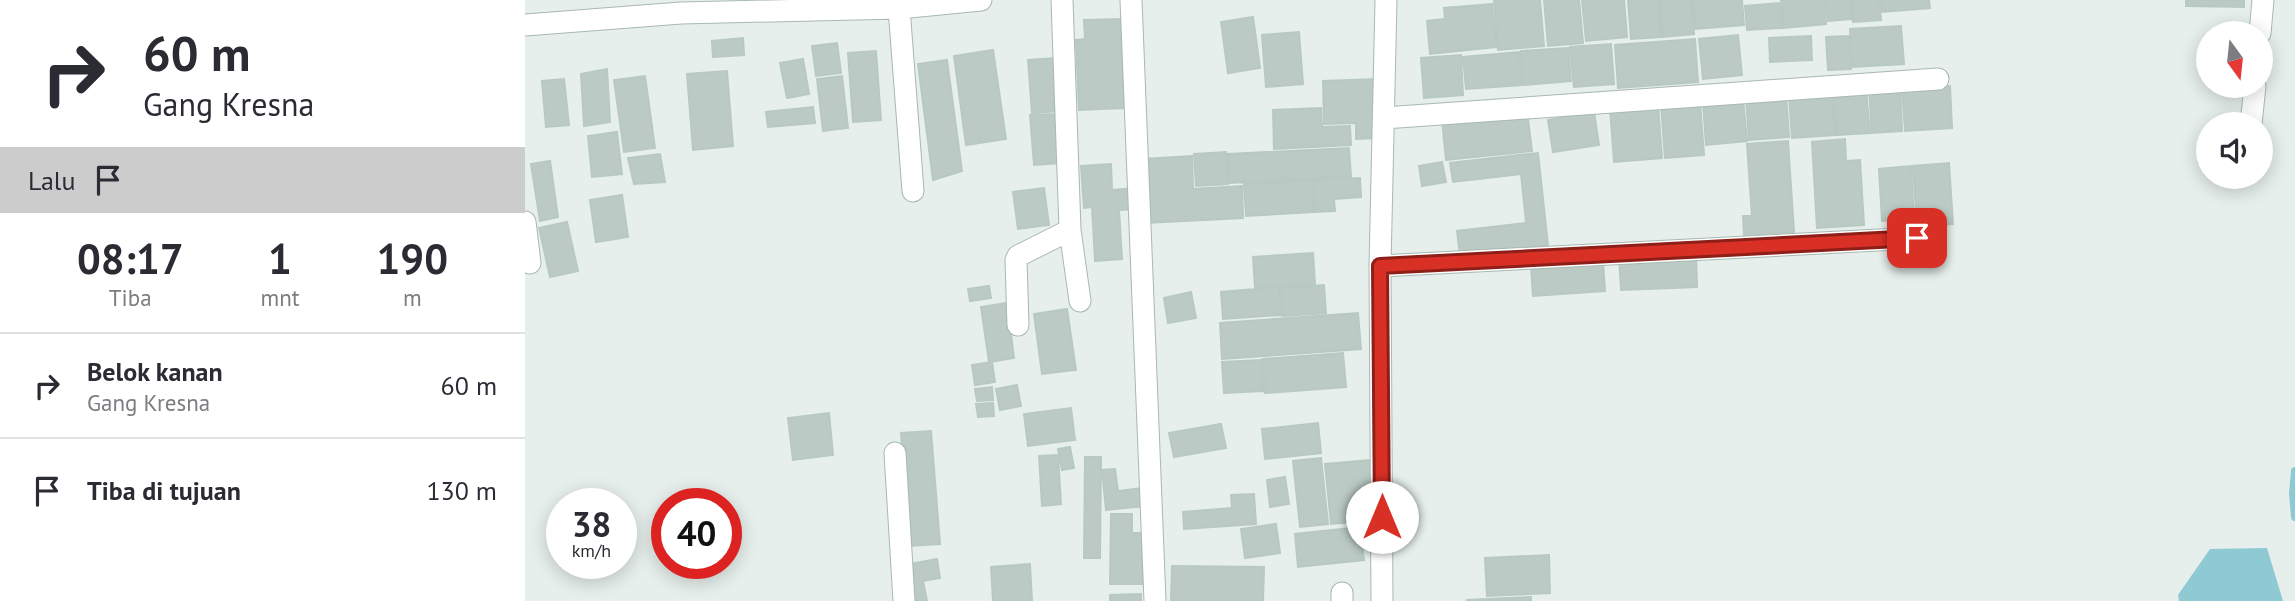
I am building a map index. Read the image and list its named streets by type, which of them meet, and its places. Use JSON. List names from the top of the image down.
{
  "north": "bottom",
  "page": {
    "turn": ["60 m", "Gang Kresna"],
    "then": "Lalu",
    "eta": [
      "08:17",
      "Tiba",
      "1",
      "mnt",
      "190",
      "m"
    ],
    "list": [
      {
        "name": "Belok kanan",
        "note": "Gang Kresna",
        "value": "60 m"
      },
      {
        "name": "Tiba di tujuan",
        "value": "130 m"
      }
    ],
    "speed": "38 km/h",
    "limit": "40"
  }
}
